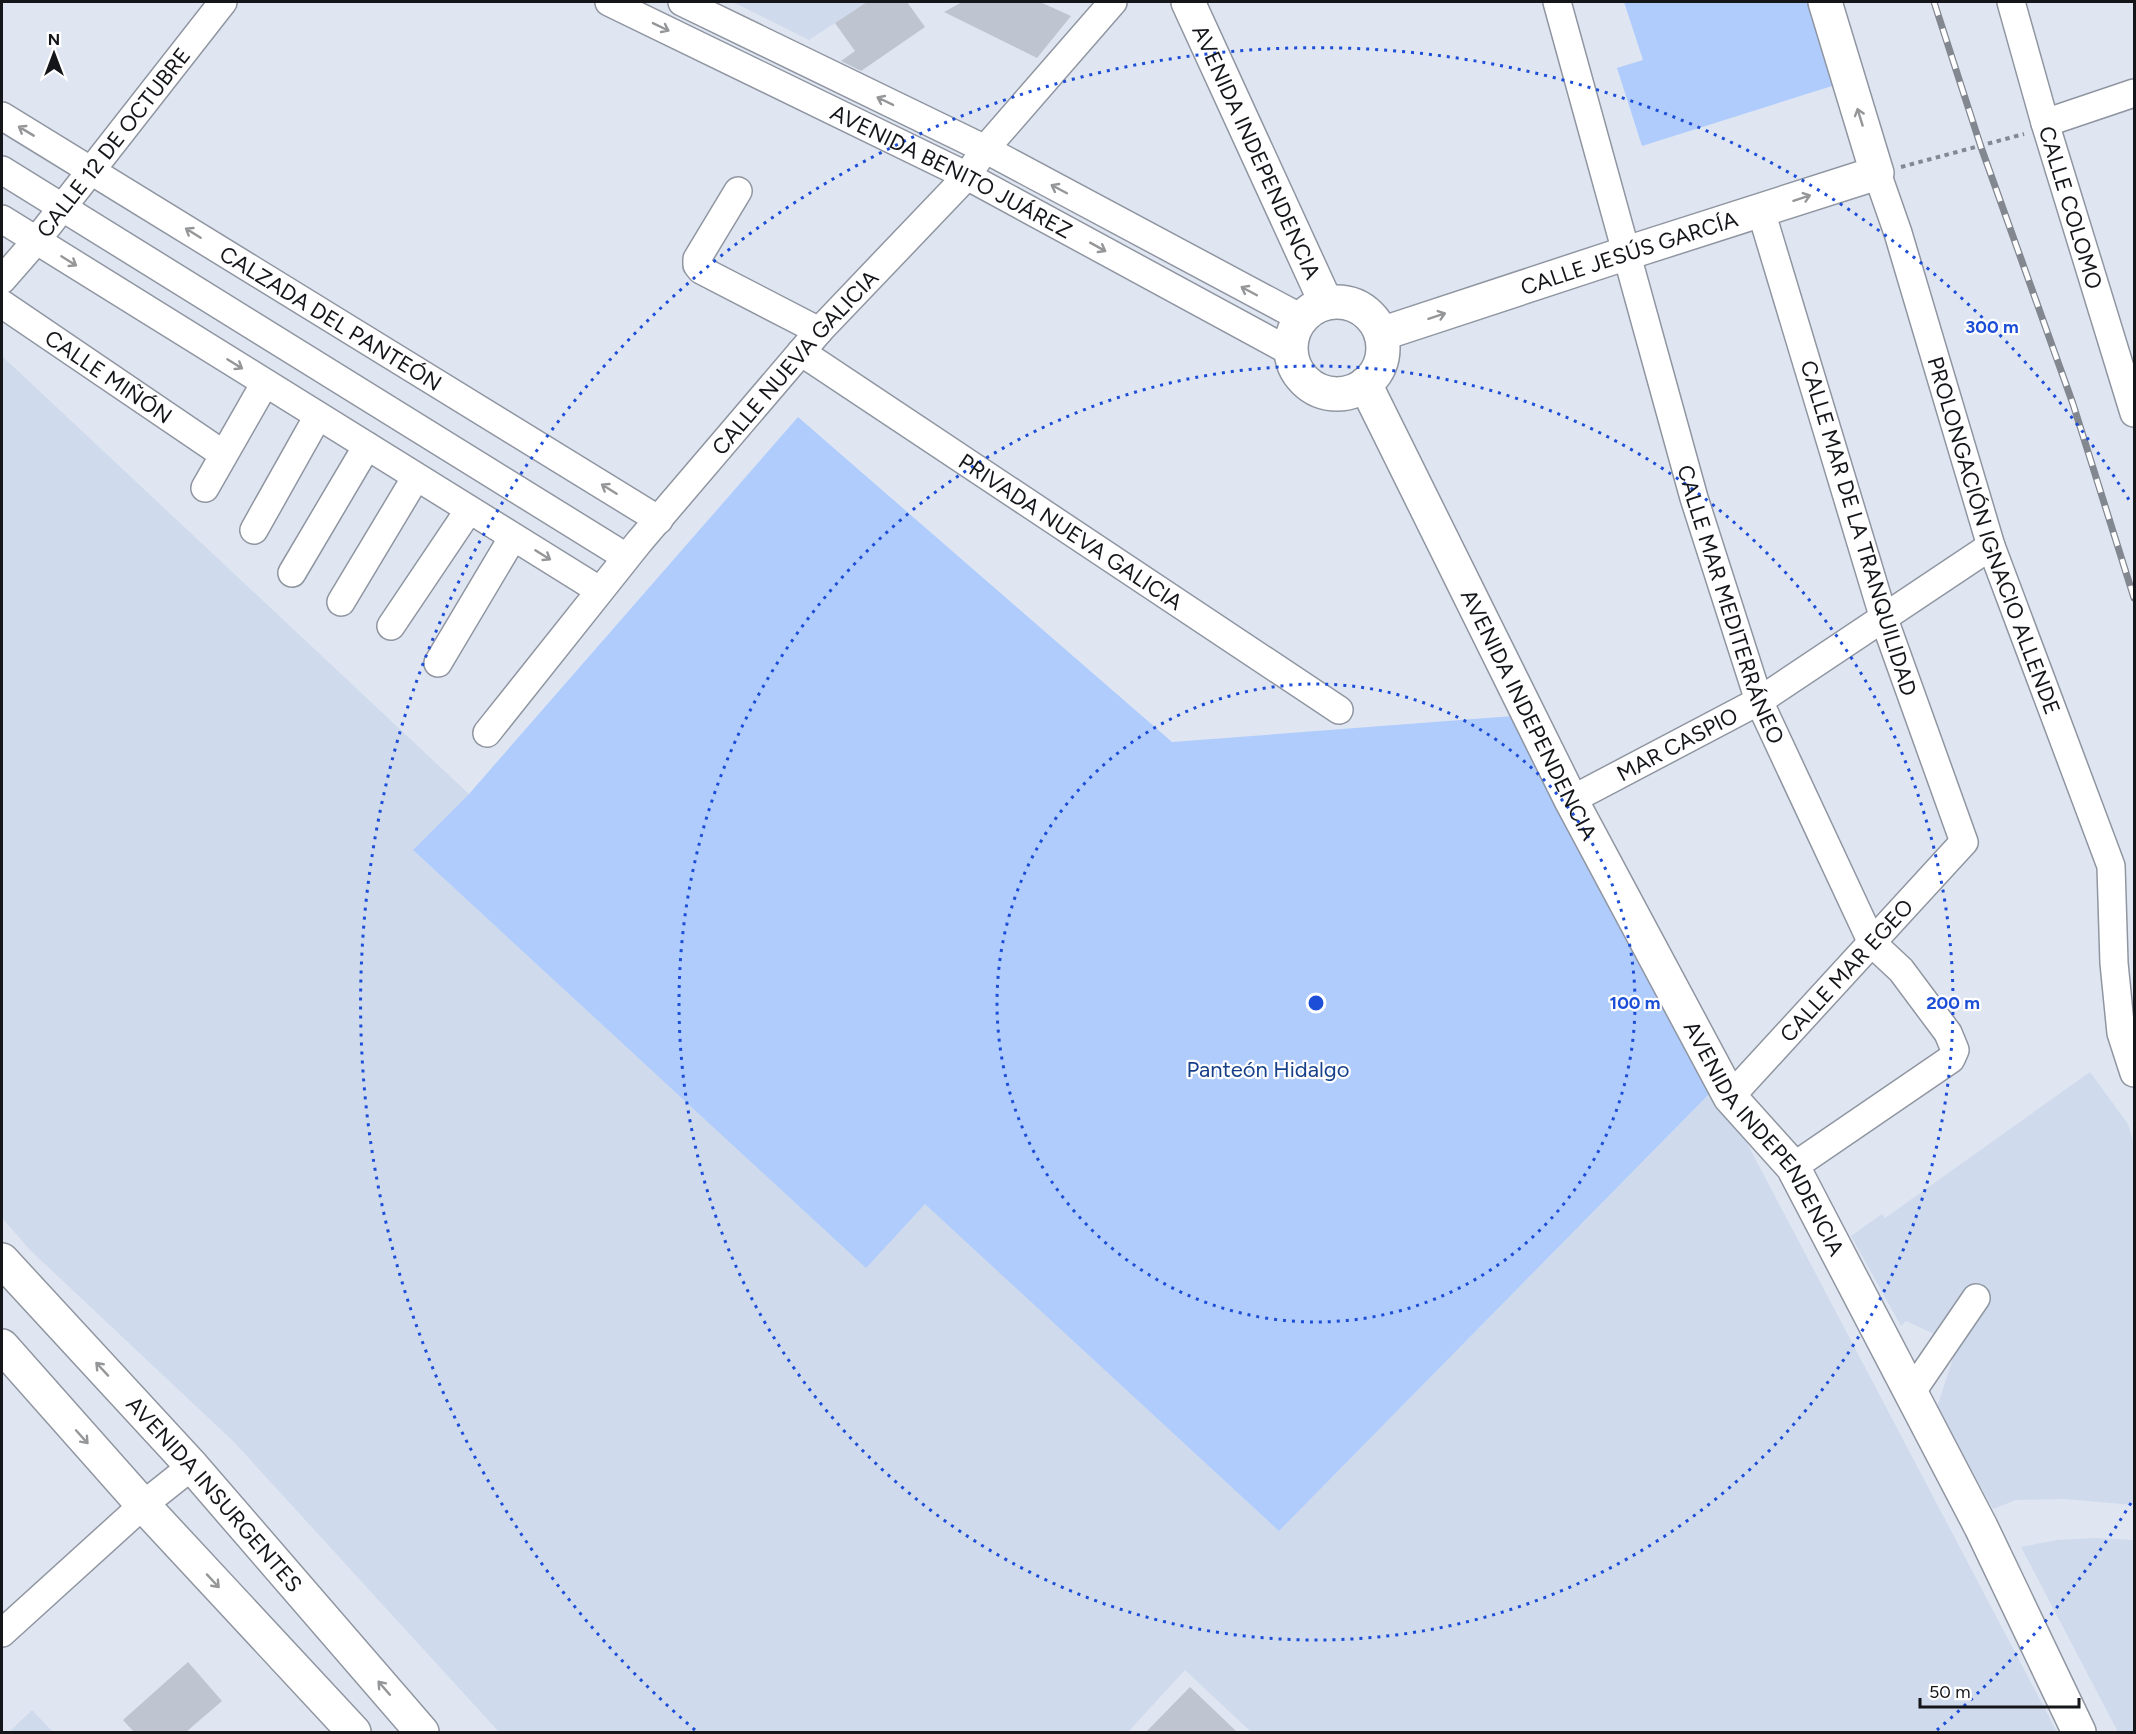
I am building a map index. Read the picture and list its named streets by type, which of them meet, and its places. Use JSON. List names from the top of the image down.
{
  "streets": {
    "main road": [
      "AVENIDA INDEPENDENCIA",
      "CALLE JESÚS GARCÍA",
      "PROLONGACIÓN IGNACIO ALLENDE",
      "AVENIDA INSURGENTES"
    ],
    "street": [
      "CALLE 12 DE OCTUBRE",
      "AVENIDA BENITO JUÁREZ",
      "CALLE COLOMO",
      "CALZADA DEL PANTEÓN",
      "CALLE NUEVA GALICIA",
      "CALLE MIÑÓN",
      "CALLE MAR DE LA TRANQUILIDAD",
      "PRIVADA NUEVA GALICIA",
      "CALLE MAR MEDITERRÁNEO",
      "MAR CASPIO",
      "CALLE MAR EGEO"
    ]
  },
  "crossings": [
    ["CALLE 12 DE OCTUBRE", "CALZADA DEL PANTEÓN"],
    ["AVENIDA INDEPENDENCIA", "AVENIDA BENITO JUÁREZ"],
    ["AVENIDA INDEPENDENCIA", "CALLE JESÚS GARCÍA"],
    ["AVENIDA INDEPENDENCIA", "MAR CASPIO"],
    ["AVENIDA INDEPENDENCIA", "CALLE MAR EGEO"],
    ["AVENIDA BENITO JUÁREZ", "CALLE JESÚS GARCÍA"],
    ["AVENIDA BENITO JUÁREZ", "CALLE NUEVA GALICIA"],
    ["CALLE JESÚS GARCÍA", "CALLE MAR DE LA TRANQUILIDAD"],
    ["CALLE JESÚS GARCÍA", "PROLONGACIÓN IGNACIO ALLENDE"],
    ["CALLE JESÚS GARCÍA", "CALLE MAR MEDITERRÁNEO"],
    ["CALZADA DEL PANTEÓN", "CALLE NUEVA GALICIA"],
    ["CALLE NUEVA GALICIA", "PRIVADA NUEVA GALICIA"],
    ["CALLE MAR DE LA TRANQUILIDAD", "MAR CASPIO"],
    ["CALLE MAR DE LA TRANQUILIDAD", "CALLE MAR EGEO"],
    ["PROLONGACIÓN IGNACIO ALLENDE", "MAR CASPIO"],
    ["CALLE MAR MEDITERRÁNEO", "MAR CASPIO"],
    ["CALLE MAR MEDITERRÁNEO", "CALLE MAR EGEO"]
  ],
  "one_way": ["CALLE JESÚS GARCÍA"],
  "parks": ["Panteón Hidalgo"],
  "scale_bar": "50 m",
  "north": "top",
  "rings": ["300 m", "100 m", "200 m"]
}
